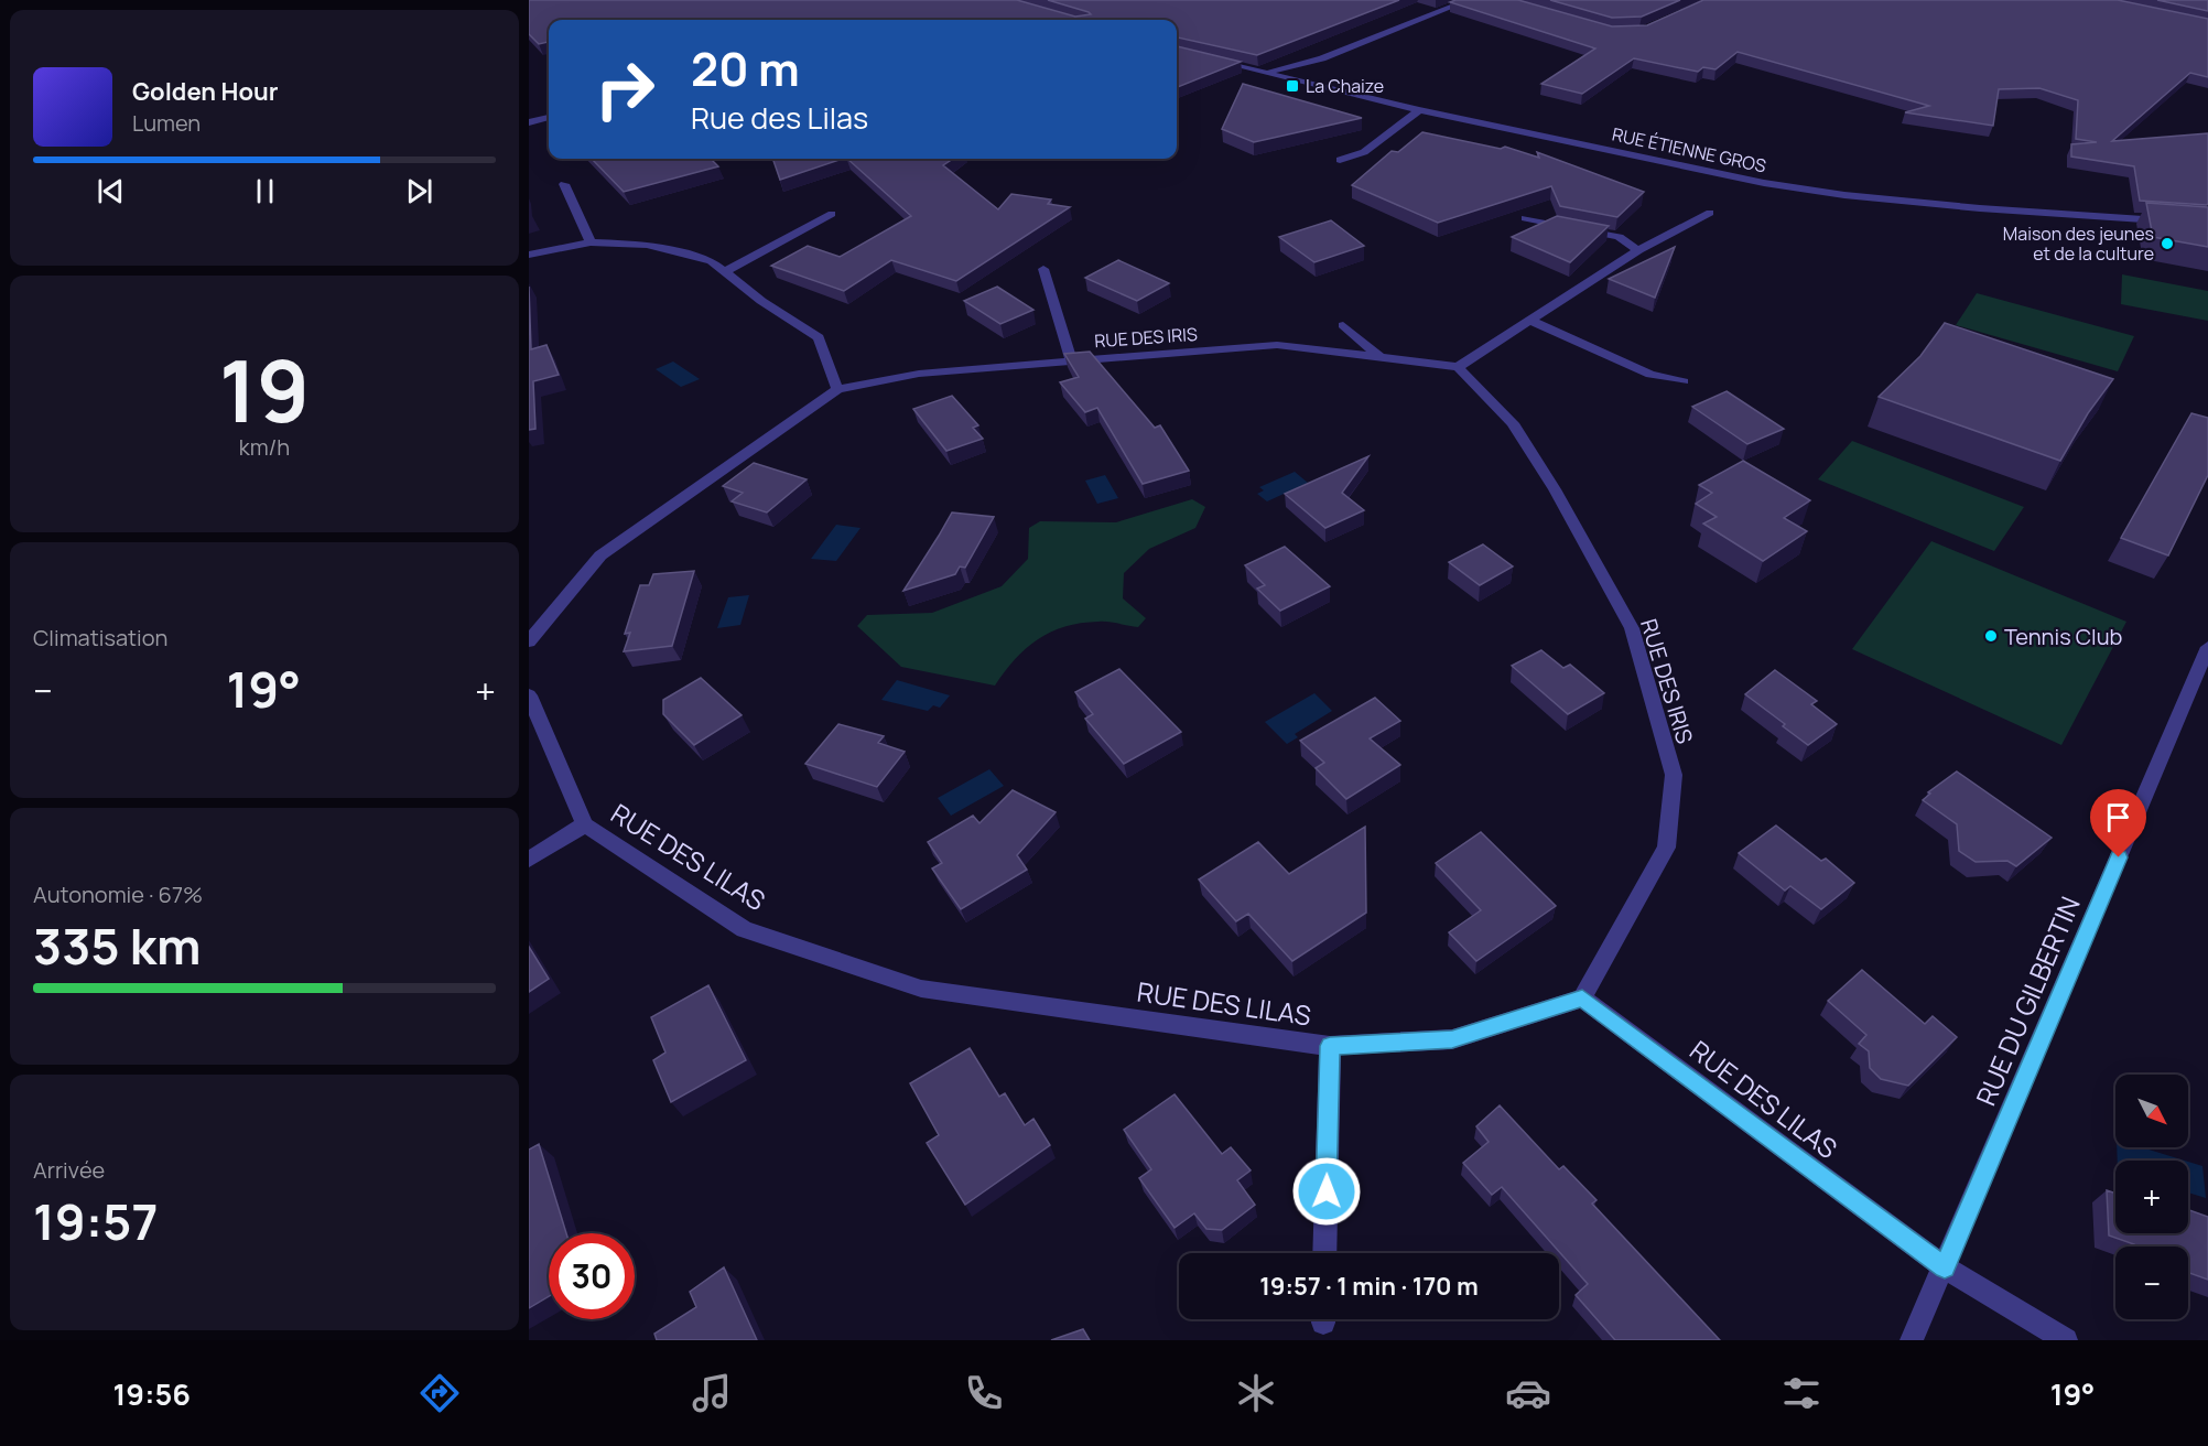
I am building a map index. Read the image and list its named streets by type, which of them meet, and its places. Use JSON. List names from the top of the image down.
{
  "streets": {
    "street": [
      "RUE ÉTIENNE GROS",
      "RUE DES IRIS",
      "RUE DES LILAS",
      "RUE DU GILBERTIN"
    ]
  },
  "crossings": [
    ["RUE DES IRIS", "RUE DES LILAS"],
    ["RUE DES LILAS", "RUE DU GILBERTIN"]
  ],
  "places": {
    "transit": ["La Chaize"],
    "other": ["Maison des jeunes et de la culture", "Tennis Club"]
  },
  "north": "bottom right",
  "page": {
    "turn": ["20 m", "Rue des Lilas"],
    "song": ["Golden Hour", "Lumen"],
    "tile": [
      ["19", "km/h"],
      "Climatisation",
      ["Autonomie · 67%", "335 km"],
      ["Arrivée", "19:57"]
    ],
    "heat": ["−", "19°", "+"],
    "map_buttons": ["+", "−"],
    "limit": "30",
    "trip": "19:57 · 1 min · 170 m",
    "tabs": ["19:56", "19°"]
  }
}
